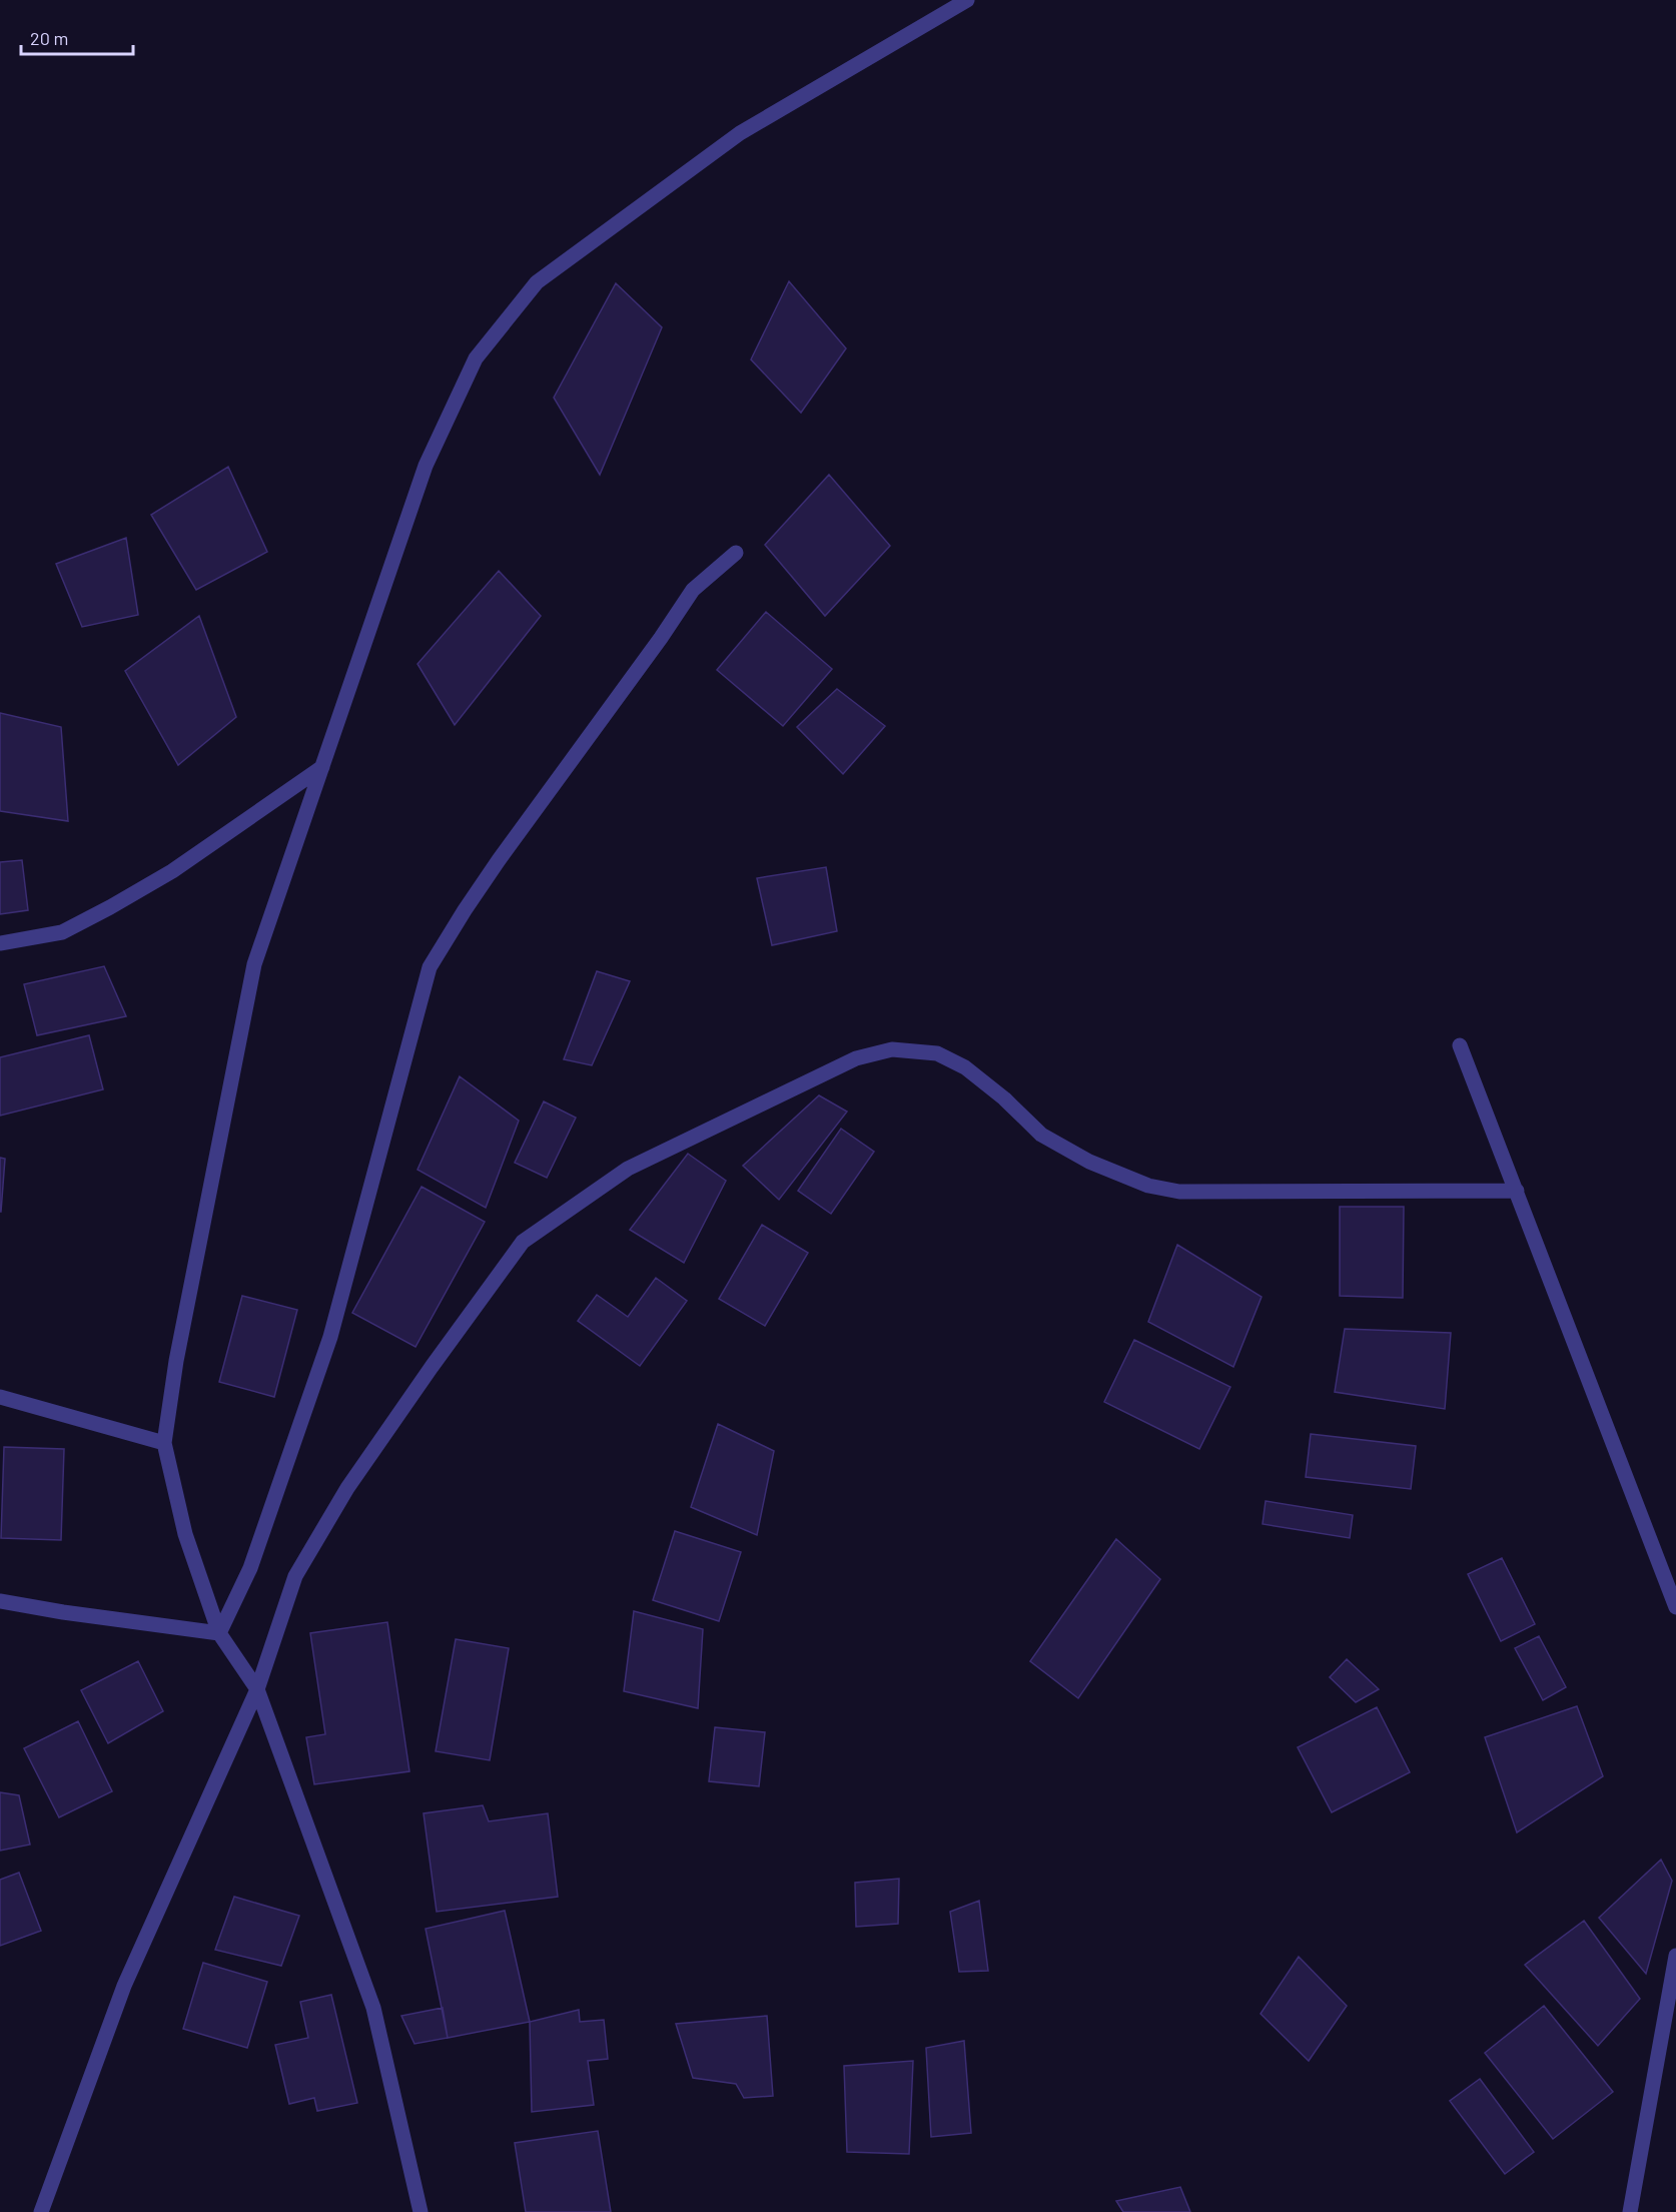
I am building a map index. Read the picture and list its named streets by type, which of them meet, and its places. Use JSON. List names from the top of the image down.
{
  "scale_bar": "20 m"
}
